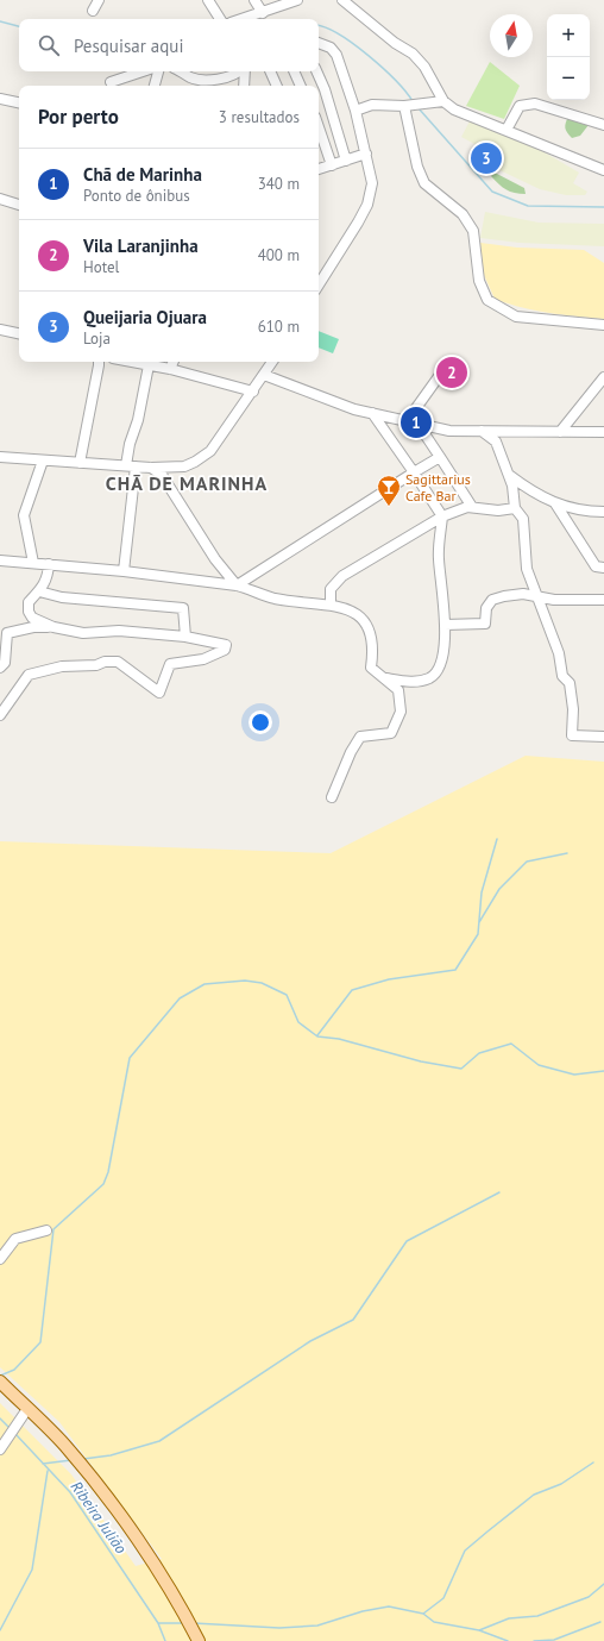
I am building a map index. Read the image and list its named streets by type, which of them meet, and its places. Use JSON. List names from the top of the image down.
{
  "districts": ["CHÃ DE MARINHA"],
  "water": ["Ribeira Julião"],
  "places": {
    "bar": ["Sagittarius Cafe Bar"]
  },
  "north": "top",
  "page": {
    "map_buttons": ["+", "−"],
    "search": "Pesquisar aqui",
    "heading": ["Por perto", "3 resultados"],
    "pins": ["3", "2", "1"],
    "list": [
      {
        "mark": "1",
        "name": "Chã de Marinha",
        "note": "Ponto de ônibus",
        "value": "340 m"
      },
      {
        "mark": "2",
        "name": "Vila Laranjinha",
        "note": "Hotel",
        "value": "400 m"
      },
      {
        "mark": "3",
        "name": "Queijaria Ojuara",
        "note": "Loja",
        "value": "610 m"
      }
    ]
  }
}
